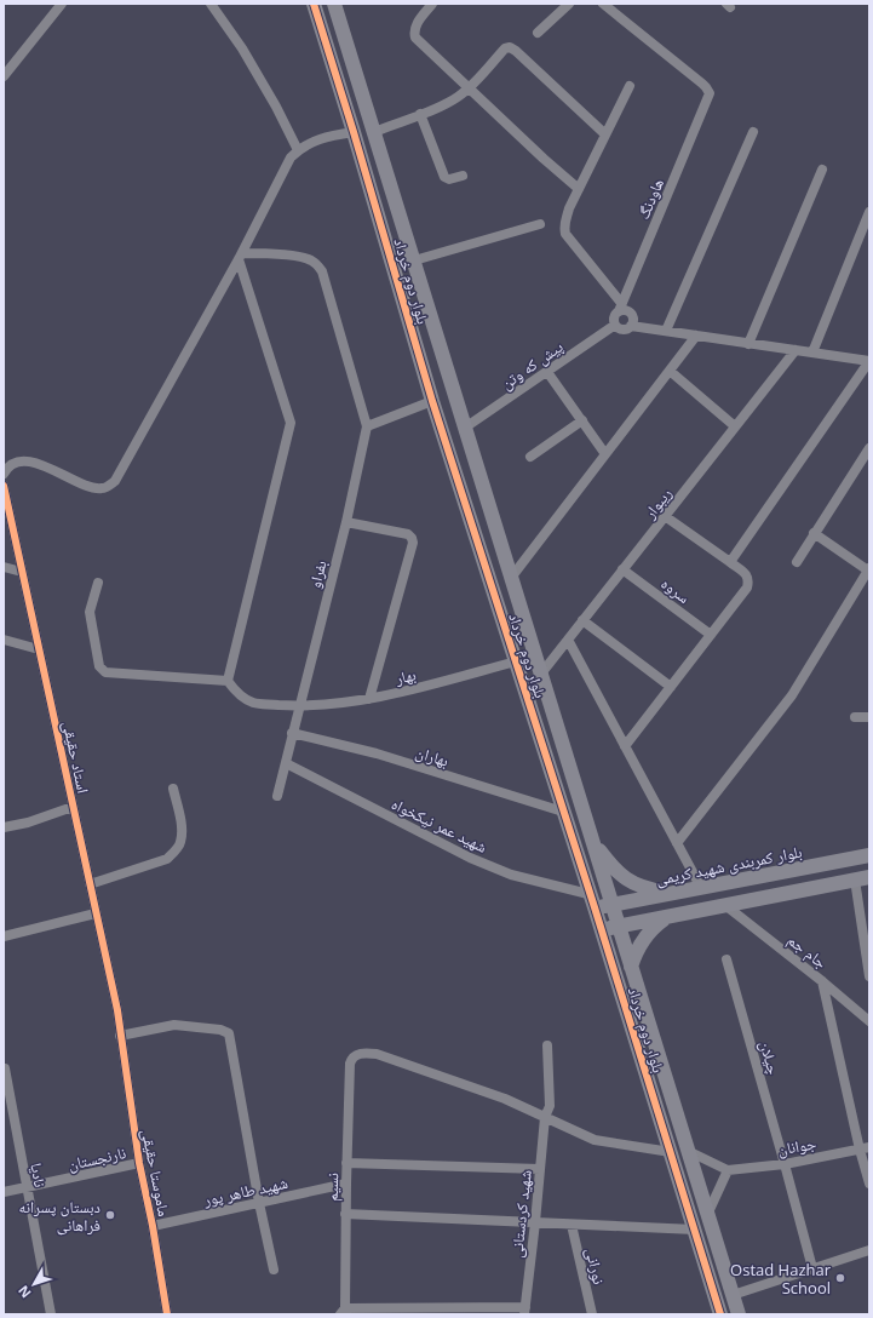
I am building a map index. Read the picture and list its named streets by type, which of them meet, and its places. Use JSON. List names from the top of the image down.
{
  "streets": {
    "street": [
      "هاودنگ",
      "بلوار دوم خرداد",
      "پیش که وتن",
      "ریبوار",
      "بفراو",
      "سروه",
      "بهار",
      "بهاران",
      "استاد حقیقی",
      "شهید عمر نیکخواه",
      "بلوار کمربندی شهید کریمی",
      "جام جم",
      "چیلان",
      "جوانان",
      "نارنجستان",
      "ماموستا حقیقی",
      "نادیا",
      "نسیم",
      "شهید طاهر پور",
      "شهید کردستانی",
      "نورانی"
    ]
  },
  "crossings": [
    ["هاودنگ", "پیش که وتن"],
    ["بلوار دوم خرداد", "پیش که وتن"],
    ["بلوار دوم خرداد", "ریبوار"],
    ["بلوار دوم خرداد", "بهار"],
    ["بلوار دوم خرداد", "بهاران"],
    ["بلوار دوم خرداد", "شهید عمر نیکخواه"],
    ["بلوار دوم خرداد", "بلوار کمربندی شهید کریمی"],
    ["ریبوار", "سروه"],
    ["بفراو", "بهار"],
    ["بفراو", "بهاران"],
    ["بفراو", "شهید عمر نیکخواه"],
    ["استاد حقیقی", "ماموستا حقیقی"],
    ["چیلان", "جوانان"],
    ["نارنجستان", "ماموستا حقیقی"],
    ["نارنجستان", "نادیا"],
    ["ماموستا حقیقی", "شهید طاهر پور"],
    ["نسیم", "شهید طاهر پور"],
    ["نسیم", "شهید کردستانی"]
  ],
  "places": ["دبستان پسرانه فراهانی", "Ostad Hazhar School"],
  "north": "bottom left"
}
